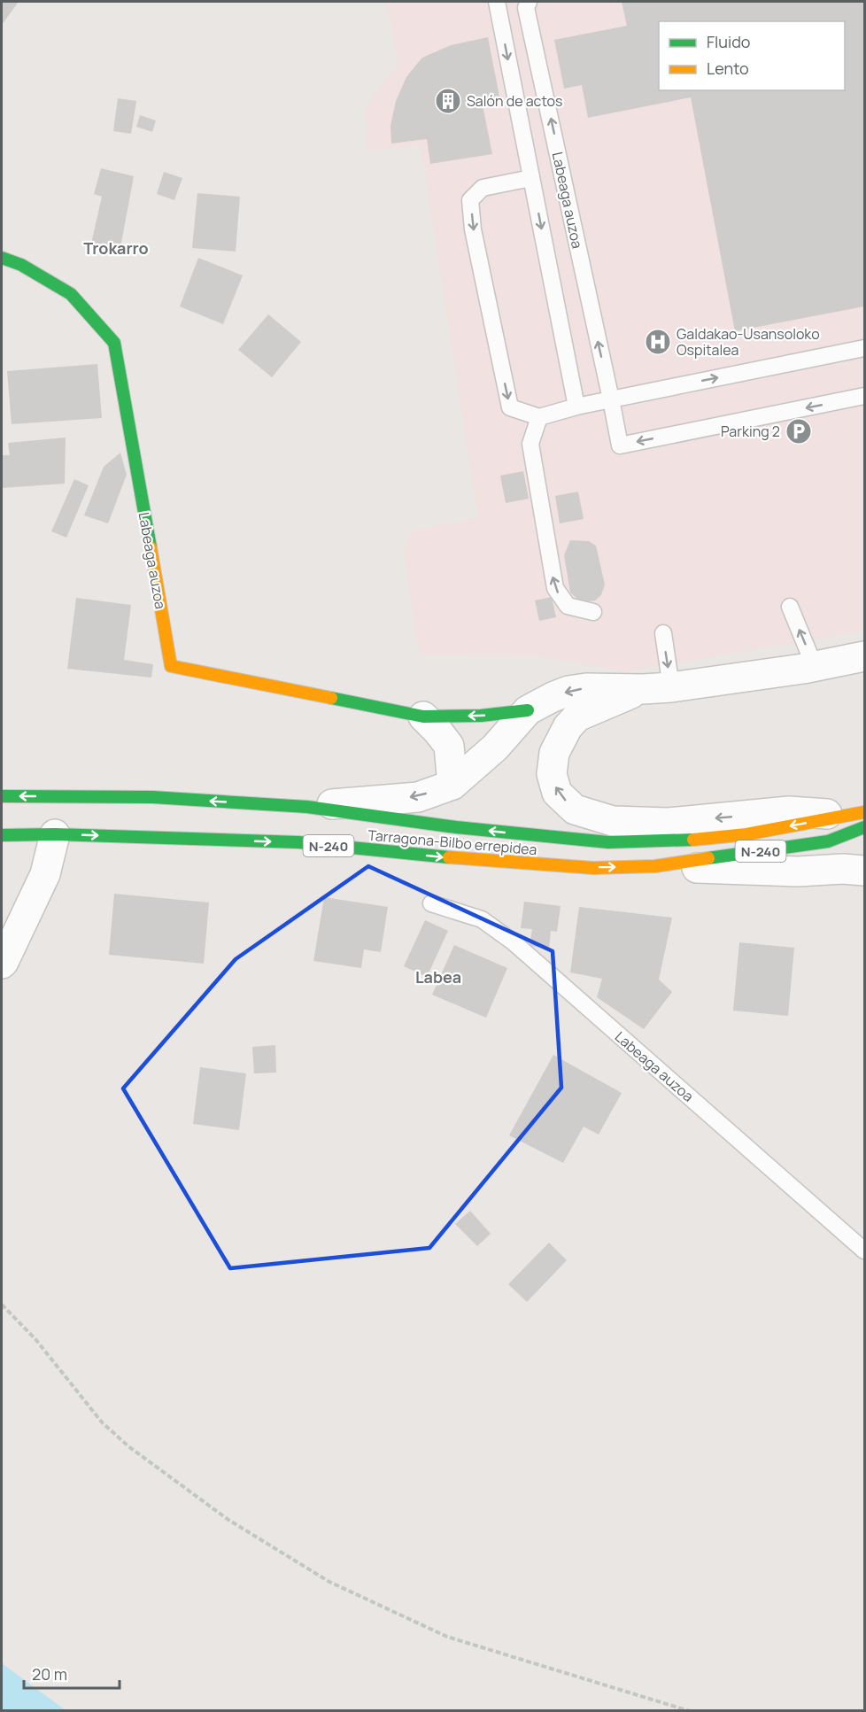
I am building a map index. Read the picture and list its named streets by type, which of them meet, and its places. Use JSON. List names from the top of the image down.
{
  "streets": {
    "main road": ["Labeaga auzoa", "Tarragona-Bilbo errepidea", "N-240"]
  },
  "districts": ["Trokarro", "Labea"],
  "places": {
    "building": ["Salón de actos"],
    "hospital": ["Galdakao-Usansoloko Ospitalea"],
    "parking": ["Parking 2"]
  },
  "legend": ["Fluido", "Lento"],
  "scale_bar": "20 m"
}
